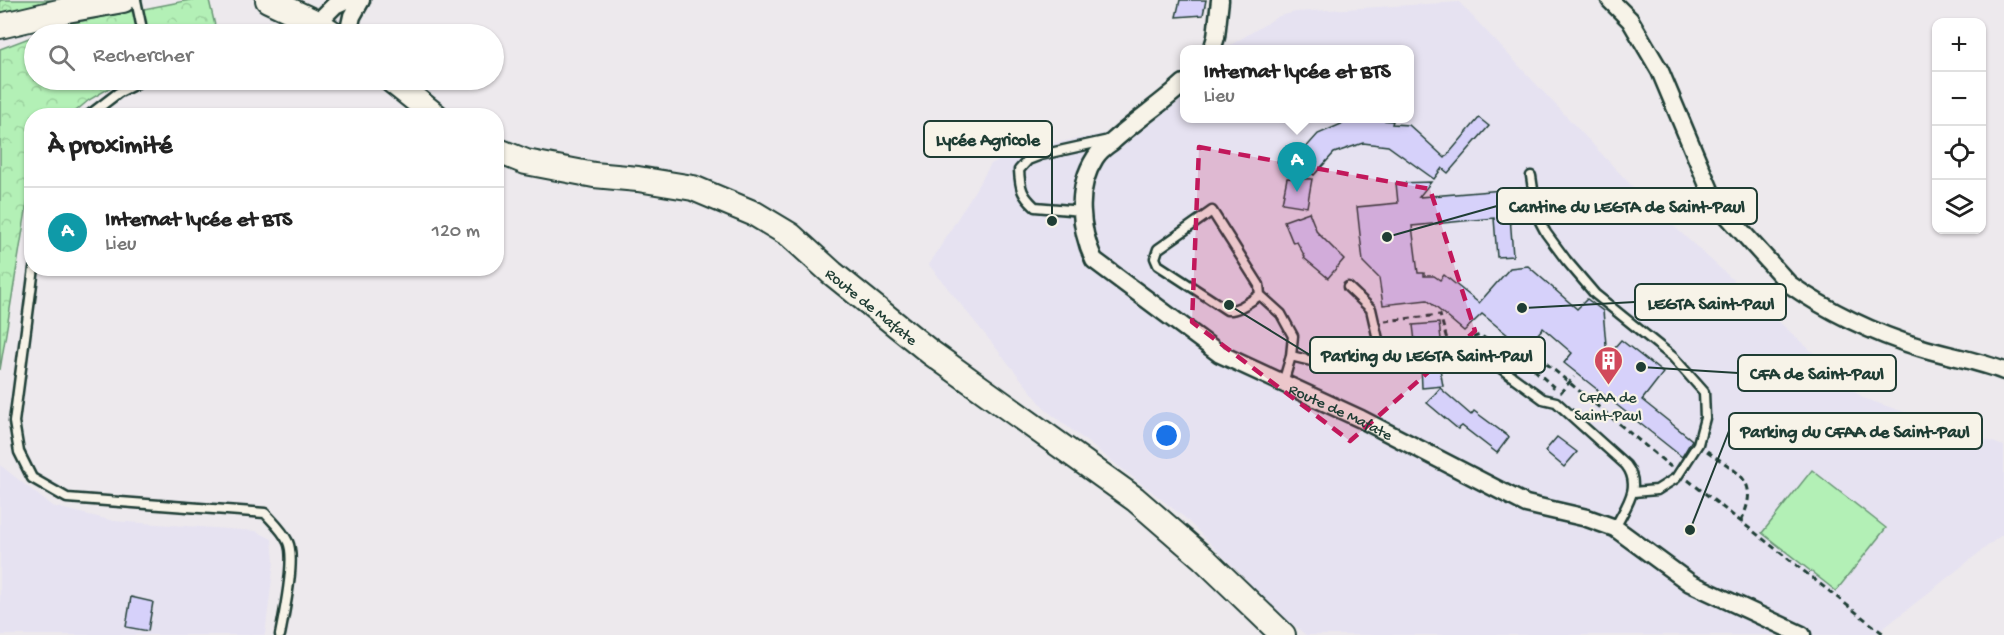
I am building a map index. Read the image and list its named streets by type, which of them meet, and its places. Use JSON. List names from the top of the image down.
{
  "streets": {
    "main road": ["Route de Mafate"]
  },
  "places": {
    "other": [
      "Lycée Agricole",
      "Cantine du LEGTA de Saint-Paul",
      "Parking du LEGTA Saint-Paul",
      "LEGTA Saint-Paul",
      "CFA de Saint-Paul",
      "Parking du CFAA de Saint-Paul"
    ],
    "building": ["CFAA de Saint-Paul"]
  },
  "page": {
    "map_buttons": ["+", "−"],
    "search": "Rechercher",
    "popup": ["Internat lycée et BTS", "Lieu"],
    "heading": "À proximité",
    "pins": "A",
    "list": [
      {
        "mark": "A",
        "name": "Internat lycée et BTS",
        "note": "Lieu",
        "value": "120 m"
      }
    ]
  }
}
